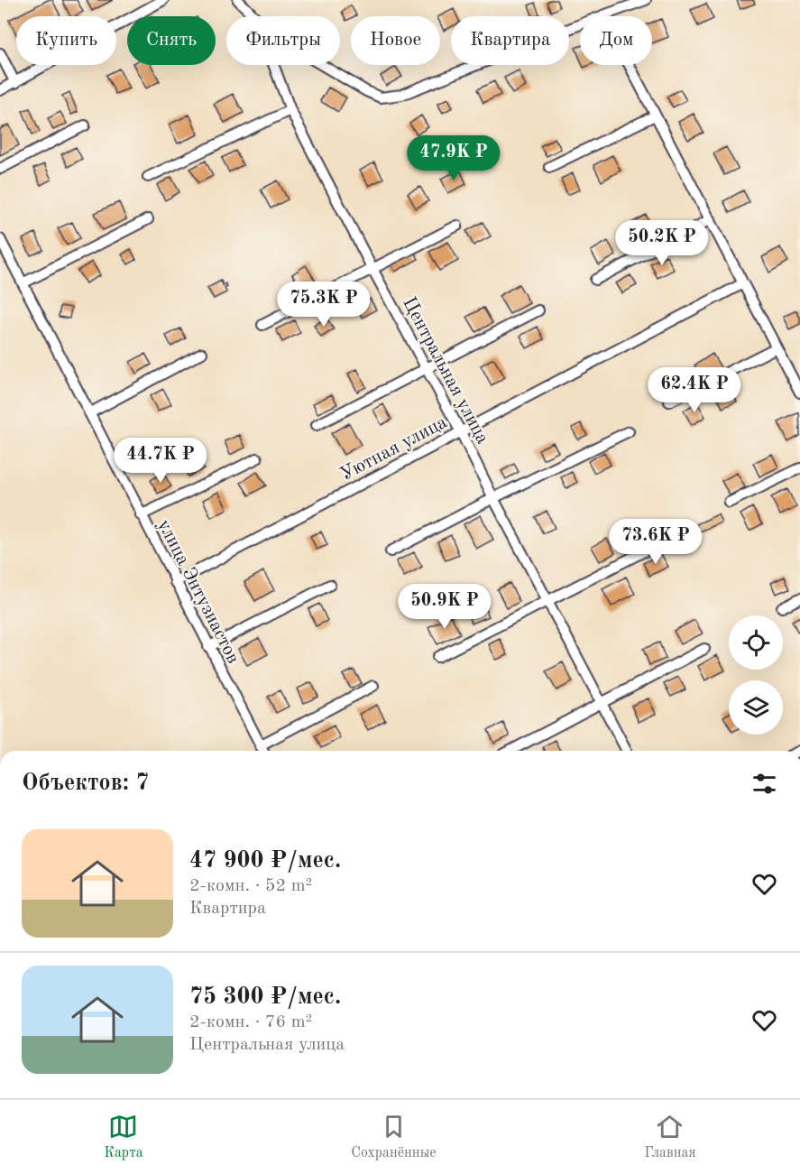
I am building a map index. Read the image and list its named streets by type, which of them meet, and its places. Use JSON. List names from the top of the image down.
{
  "streets": {
    "street": ["Центральная улица", "Уютная улица", "улица Энтузиастов"]
  },
  "crossings": [
    ["Центральная улица", "Уютная улица"],
    ["Уютная улица", "улица Энтузиастов"]
  ],
  "page": {
    "chip": [
      "Купить",
      "Снять",
      "Фильтры",
      "Новое",
      "Квартира",
      "Дом"
    ],
    "price": [
      "47.9K ₽",
      "50.2K ₽",
      "75.3K ₽",
      "62.4K ₽",
      "44.7K ₽",
      "73.6K ₽",
      "50.9K ₽"
    ],
    "heading": "Объектов: 7",
    "list": [
      {
        "name": "47 900 ₽/мес.",
        "note": "2-комн. · 52 m² · Квартира"
      },
      {
        "name": "75 300 ₽/мес.",
        "note": "2-комн. · 76 m² · Центральная улица"
      }
    ],
    "tabs": ["Карта", "Сохранённые", "Главная"]
  }
}
